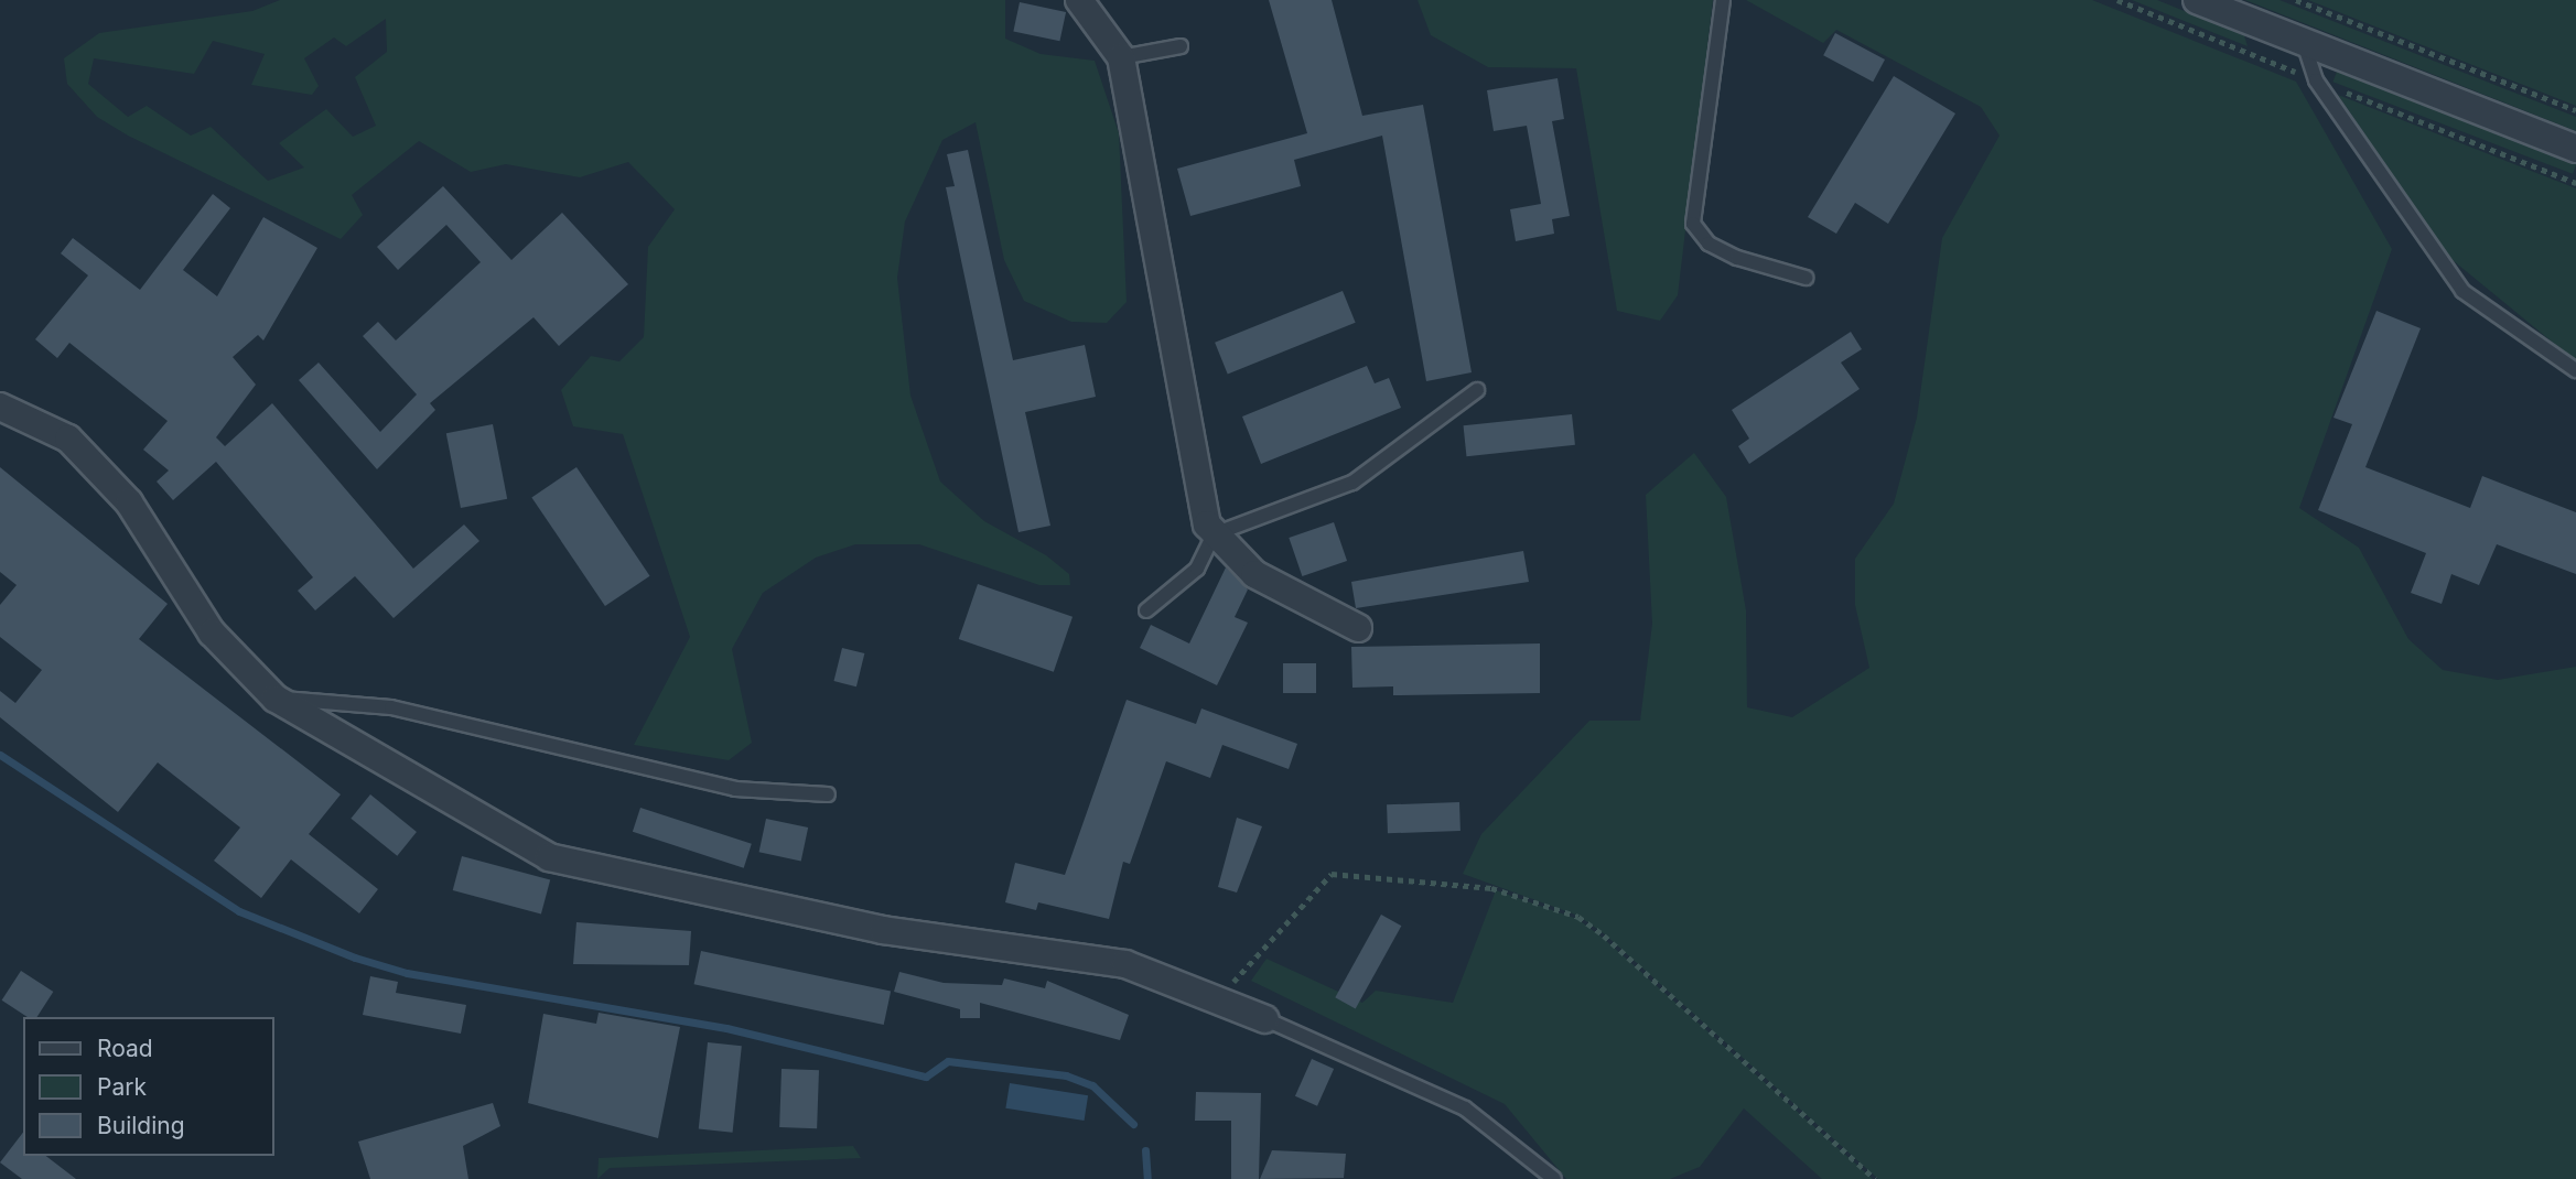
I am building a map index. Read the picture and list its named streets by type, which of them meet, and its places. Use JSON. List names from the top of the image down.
{
  "legend": ["Road", "Park", "Building"]
}
